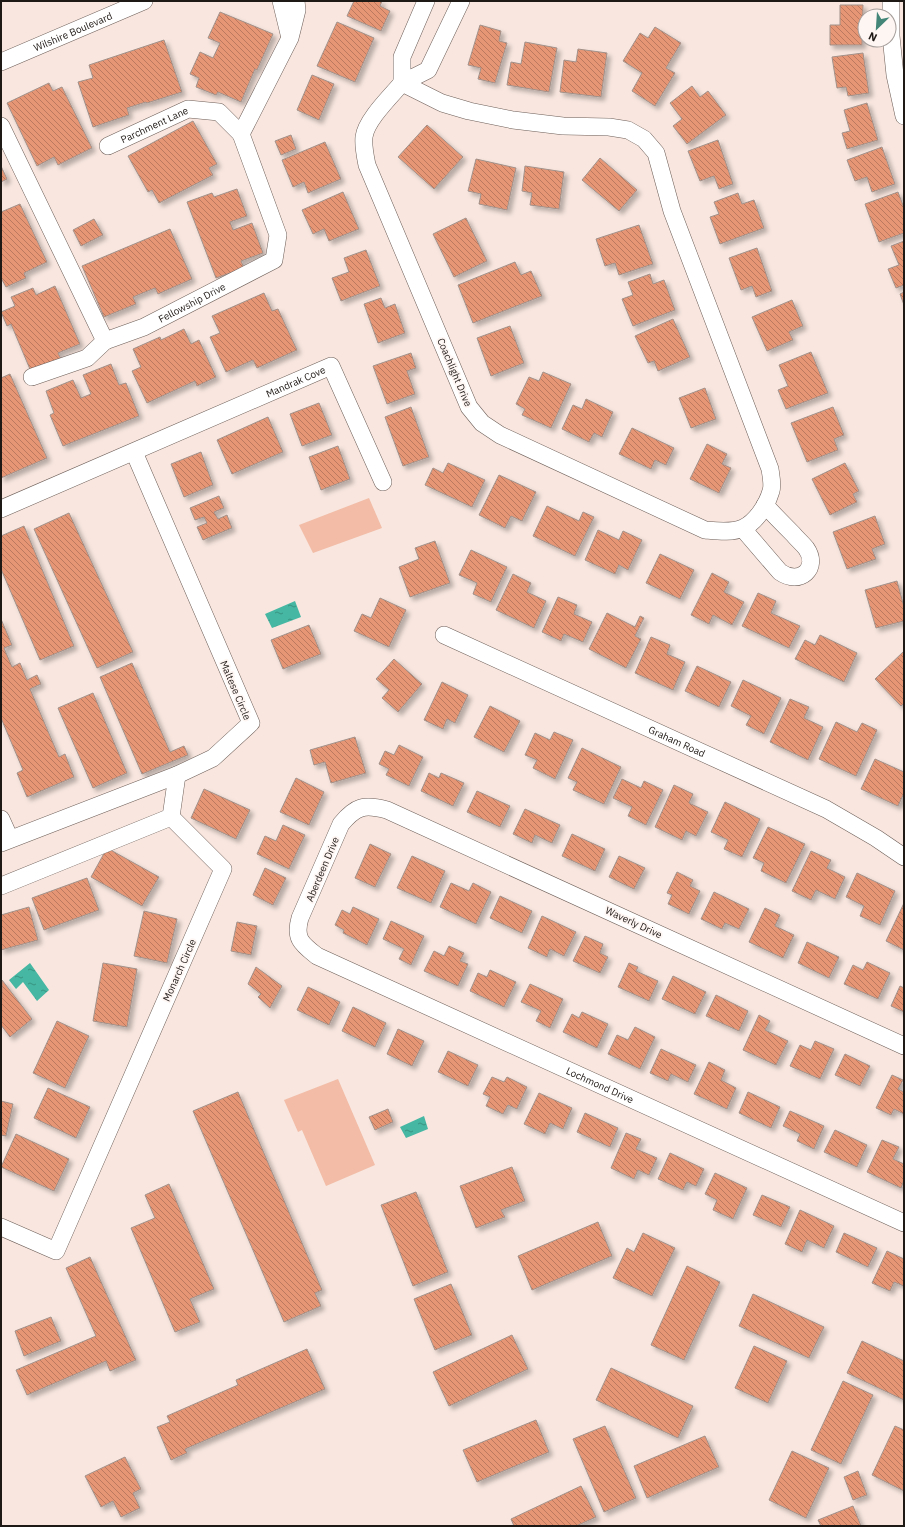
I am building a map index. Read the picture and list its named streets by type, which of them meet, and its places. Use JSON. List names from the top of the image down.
{
  "streets": {
    "street": [
      "Wilshire Boulevard",
      "Parchment Lane",
      "Fellowship Drive",
      "Coachlight Drive",
      "Mandrak Cove",
      "Maltese Circle",
      "Graham Road",
      "Aberdeen Drive",
      "Waverly Drive",
      "Monarch Circle",
      "Lochmond Drive"
    ]
  },
  "crossings": [
    ["Parchment Lane", "Fellowship Drive"],
    ["Mandrak Cove", "Maltese Circle"],
    ["Aberdeen Drive", "Waverly Drive"],
    ["Aberdeen Drive", "Lochmond Drive"]
  ],
  "north": "bottom left"
}
